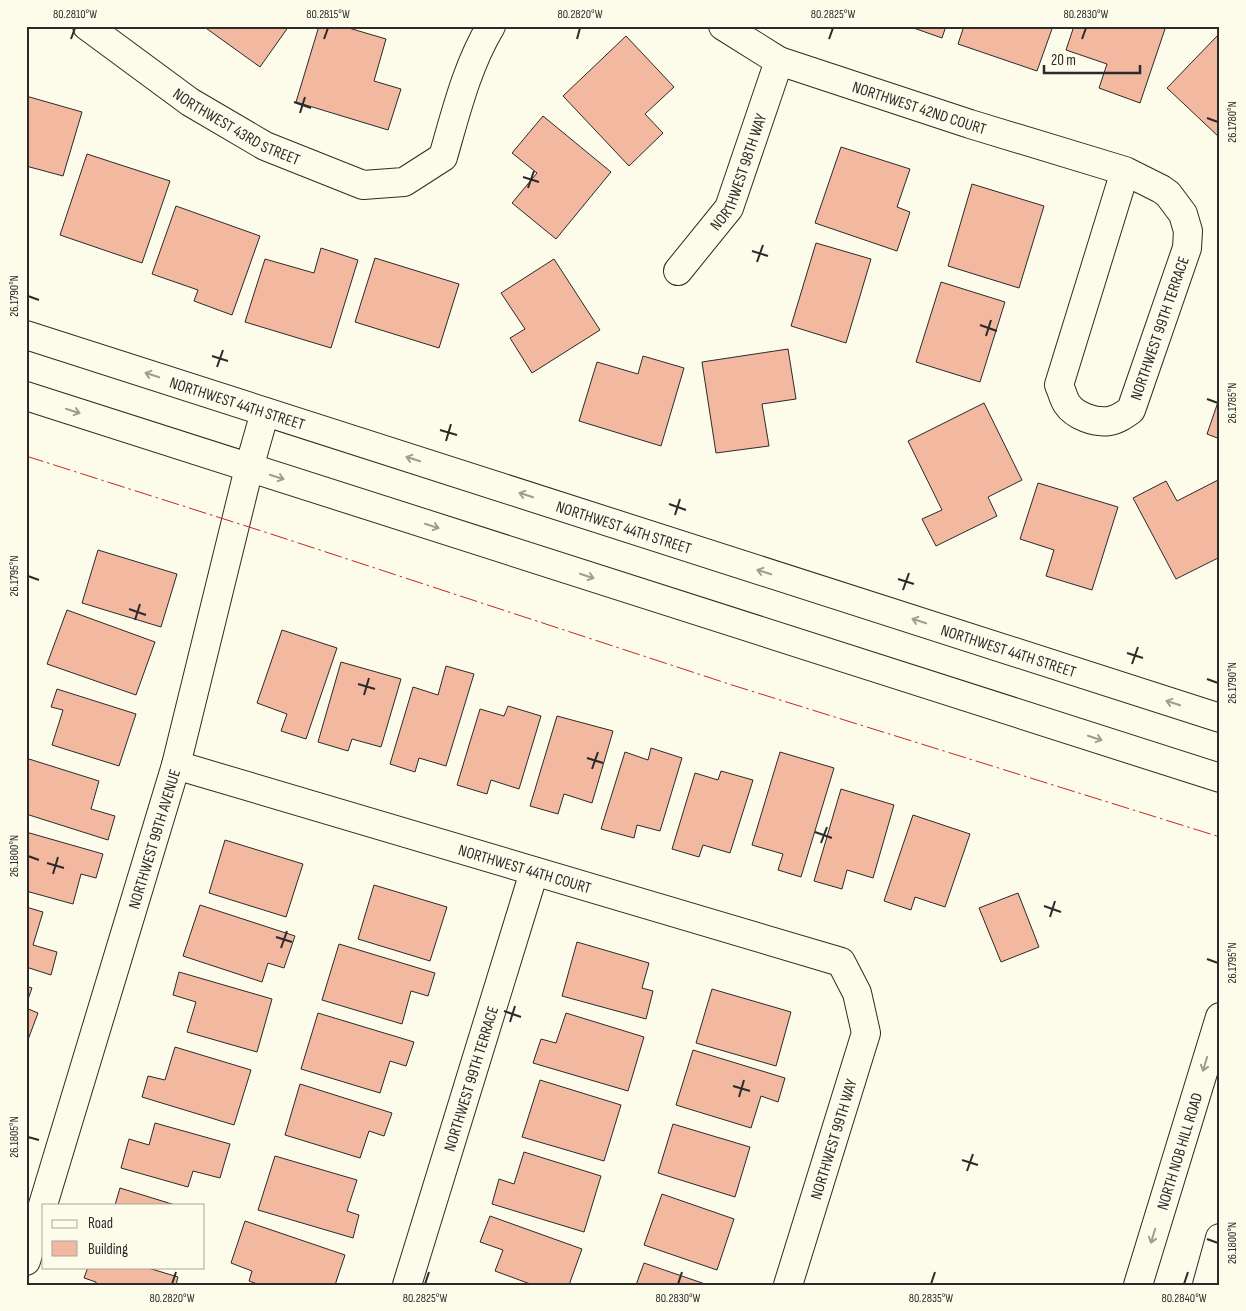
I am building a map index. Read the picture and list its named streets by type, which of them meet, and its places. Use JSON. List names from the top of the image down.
{
  "streets": {
    "street": [
      "NORTHWEST 42ND COURT",
      "NORTHWEST 43RD STREET",
      "NORTHWEST 98TH WAY",
      "NORTHWEST 99TH TERRACE",
      "NORTHWEST 44TH STREET",
      "NORTHWEST 99TH AVENUE",
      "NORTHWEST 44TH COURT",
      "NORTHWEST 99TH WAY",
      "NORTH NOB HILL ROAD"
    ]
  },
  "crossings": [
    ["NORTHWEST 42ND COURT", "NORTHWEST 98TH WAY"],
    ["NORTHWEST 42ND COURT", "NORTHWEST 99TH TERRACE"],
    ["NORTHWEST 99TH TERRACE", "NORTHWEST 44TH COURT"],
    ["NORTHWEST 44TH STREET", "NORTHWEST 99TH AVENUE"],
    ["NORTHWEST 99TH AVENUE", "NORTHWEST 44TH COURT"],
    ["NORTHWEST 44TH COURT", "NORTHWEST 99TH WAY"]
  ],
  "one_way": ["NORTH NOB HILL ROAD"],
  "legend": ["Road", "Building"],
  "scale_bar": "20 m",
  "coordinates": [
    "80.2810°W",
    "80.2815°W",
    "80.2820°W",
    "80.2825°W",
    "80.2830°W",
    "26.1780°N",
    "26.1790°N",
    "26.1785°N",
    "26.1795°N",
    "26.1800°N",
    "26.1805°N",
    "80.2835°W",
    "80.2840°W"
  ]
}
